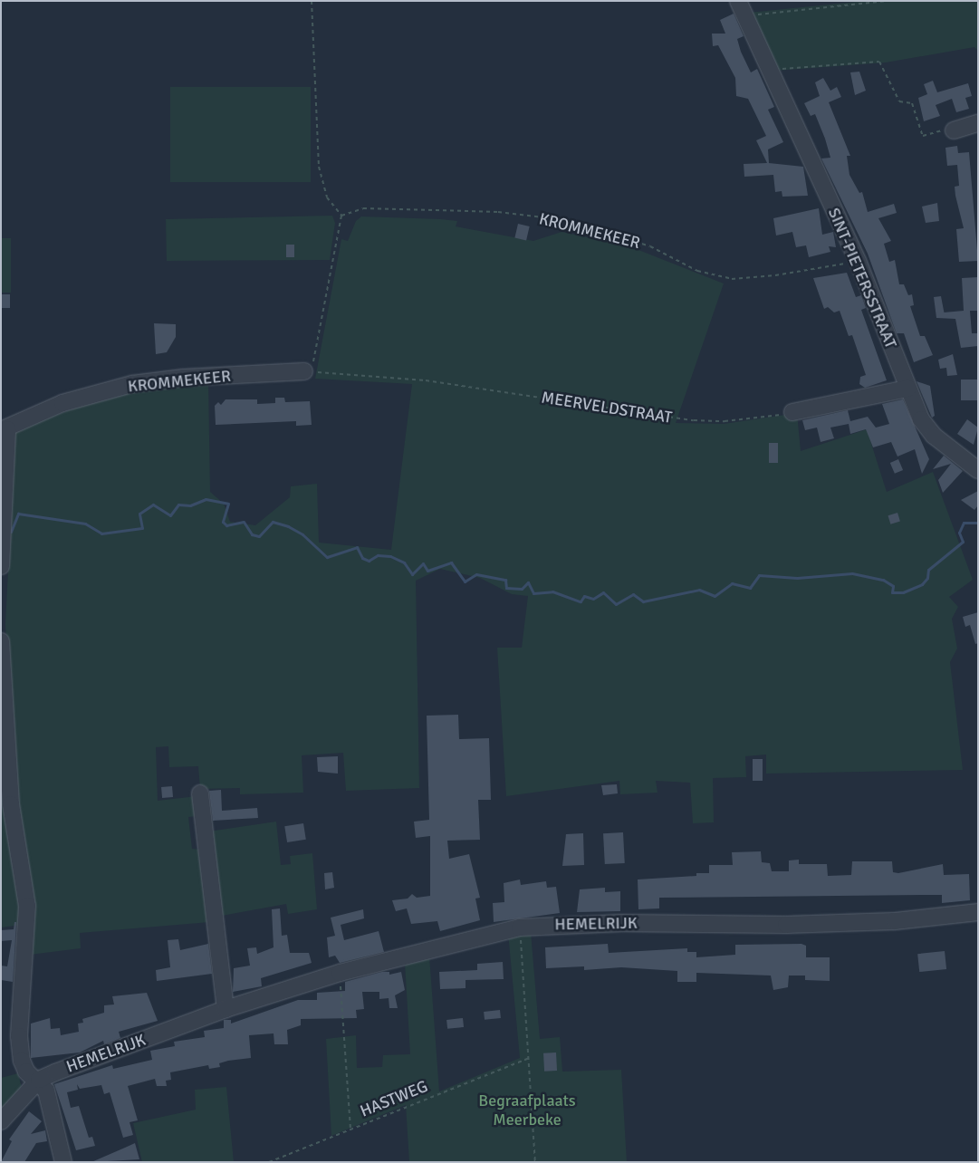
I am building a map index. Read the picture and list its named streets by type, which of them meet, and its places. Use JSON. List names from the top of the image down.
{
  "streets": {
    "street": ["KROMMEKEER", "SINT-PIETERSSTRAAT", "HEMELRIJK"],
    "path": ["MEERVELDSTRAAT", "HASTWEG"]
  },
  "crossings": [
    ["KROMMEKEER", "SINT-PIETERSSTRAAT"],
    ["KROMMEKEER", "MEERVELDSTRAAT"]
  ],
  "parks": ["Begraafplaats Meerbeke"]
}
